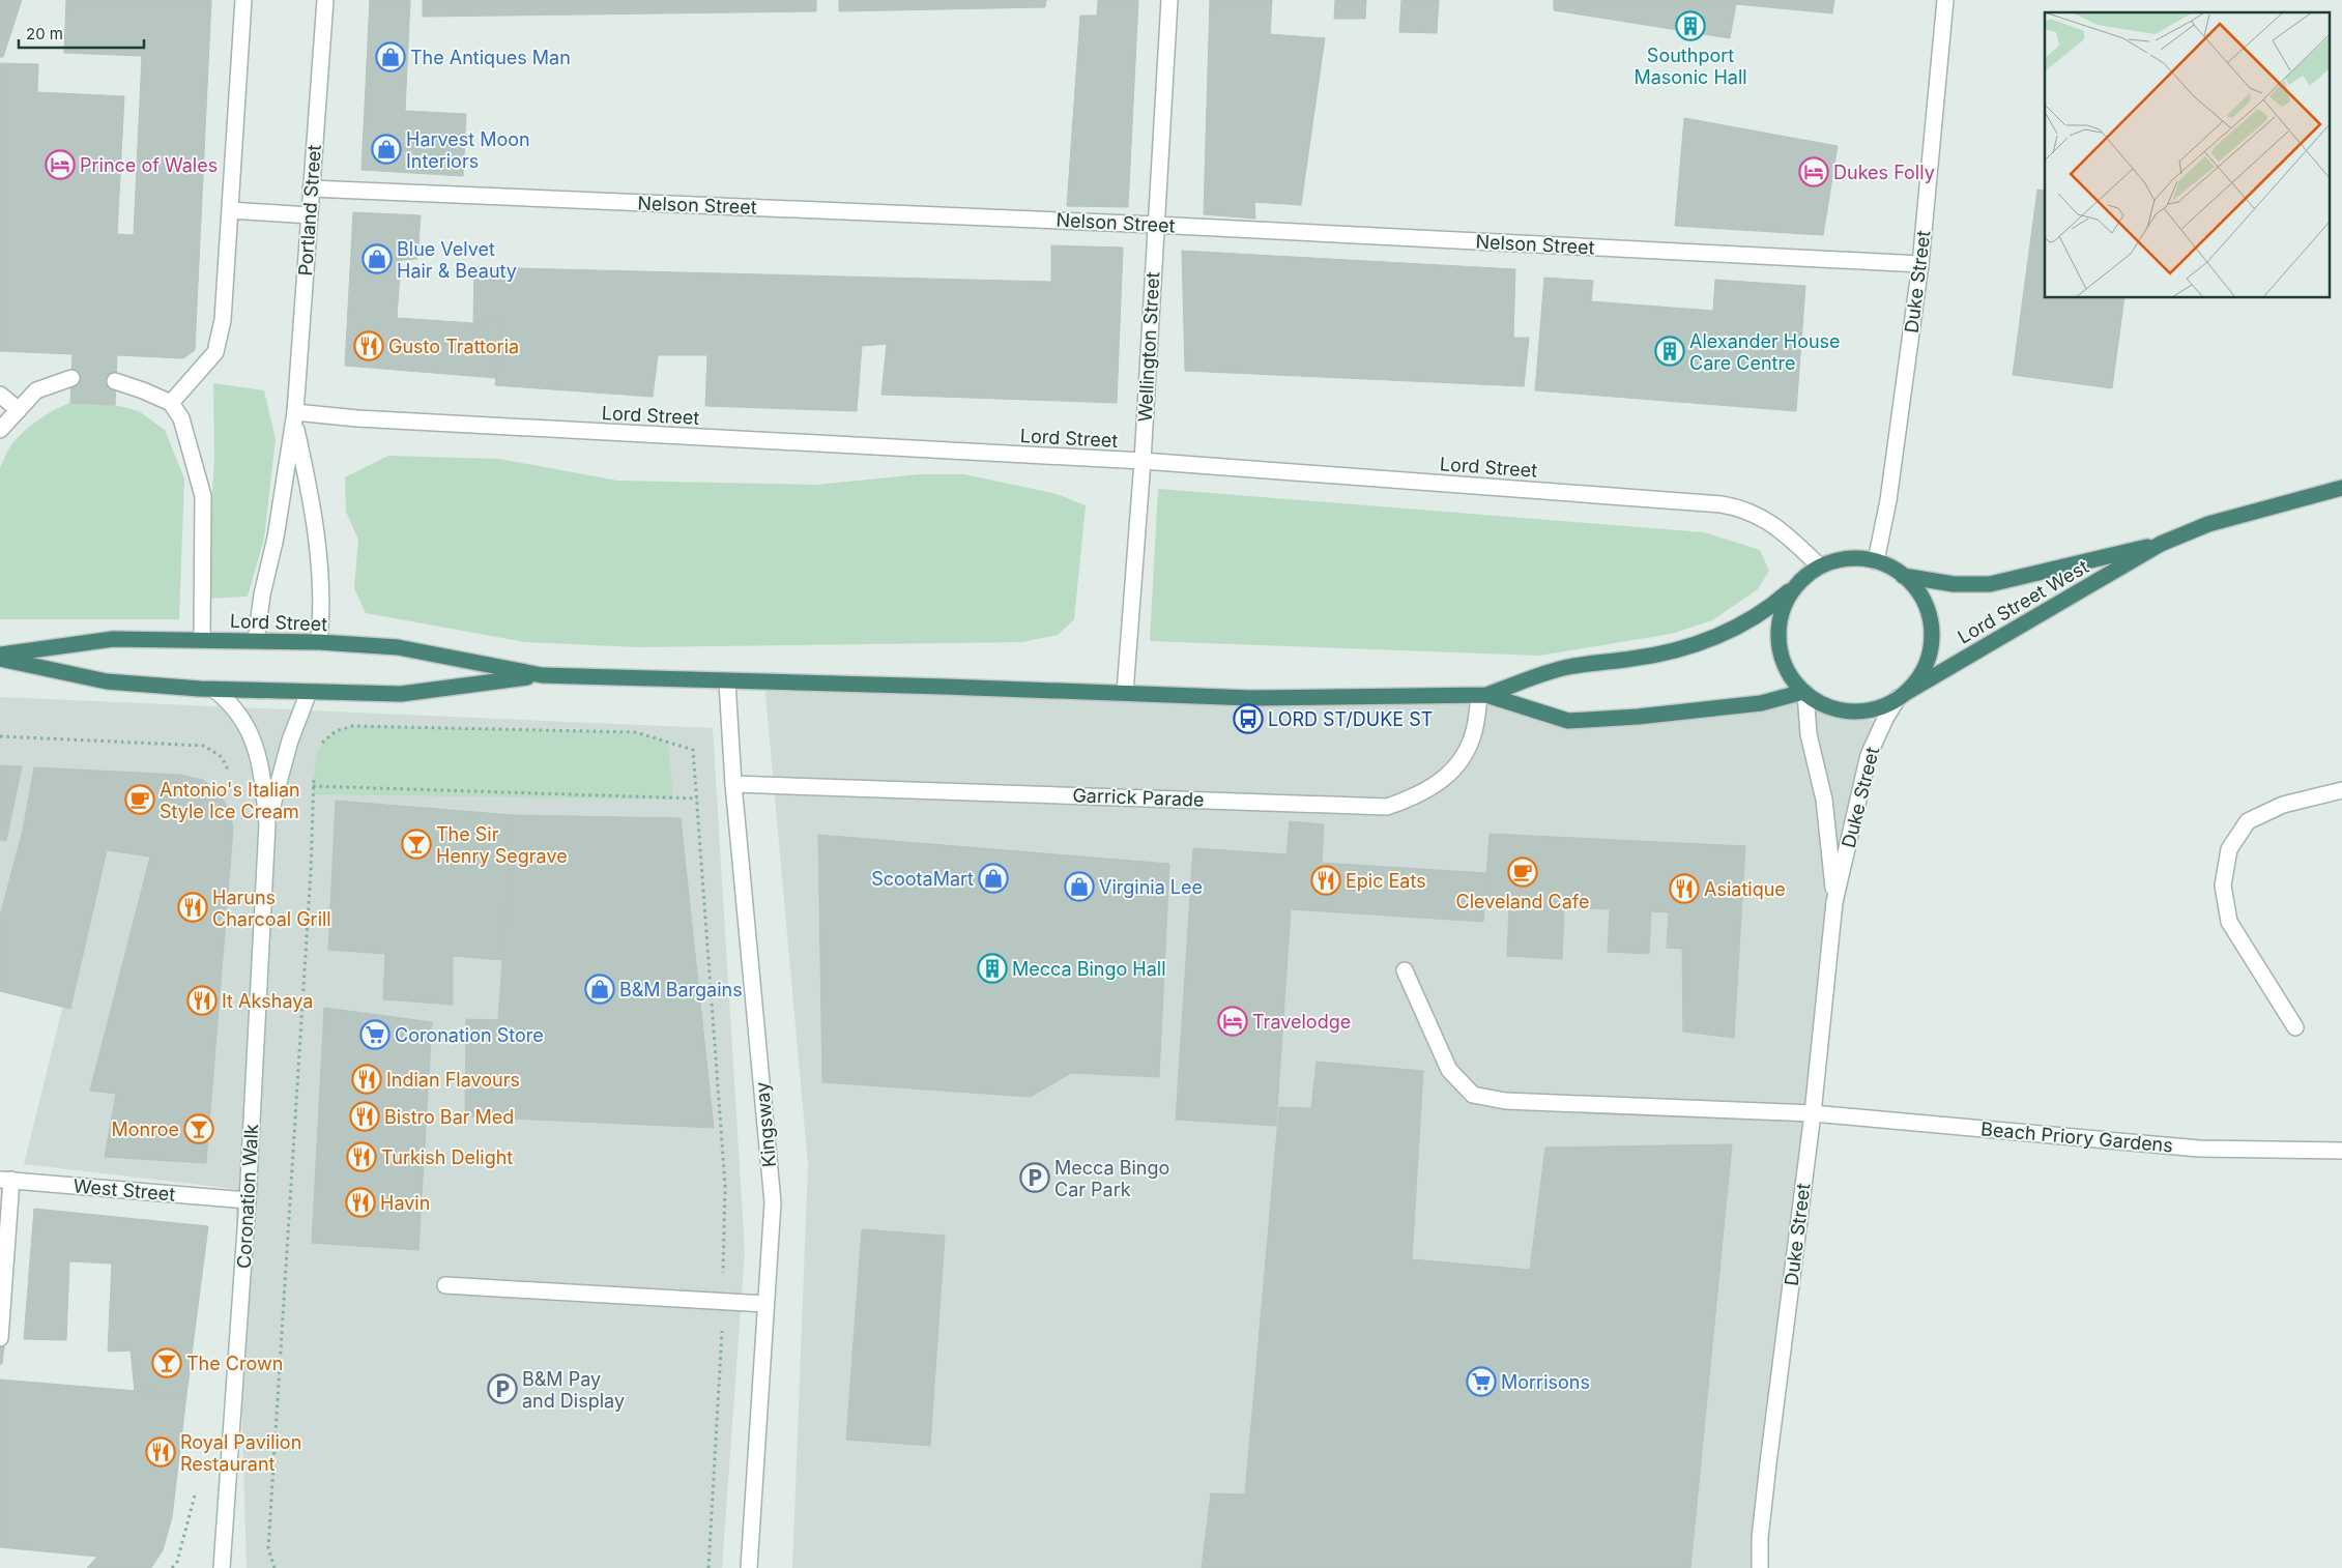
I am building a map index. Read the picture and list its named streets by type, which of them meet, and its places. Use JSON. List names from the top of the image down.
{
  "streets": {
    "highway": ["Lord Street", "Lord Street West"],
    "street": [
      "Nelson Street",
      "Portland Street",
      "Duke Street",
      "Wellington Street",
      "Garrick Parade",
      "Kingsway",
      "Beach Priory Gardens",
      "West Street",
      "Coronation Walk"
    ]
  },
  "crossings": [
    ["Nelson Street", "Portland Street"],
    ["Nelson Street", "Duke Street"],
    ["Nelson Street", "Wellington Street"],
    ["Portland Street", "Lord Street"],
    ["Duke Street", "Lord Street"],
    ["Duke Street", "Lord Street West"],
    ["Duke Street", "Beach Priory Gardens"],
    ["Wellington Street", "Lord Street"],
    ["Lord Street", "Lord Street West"],
    ["Lord Street", "Garrick Parade"],
    ["Lord Street", "Kingsway"],
    ["Garrick Parade", "Kingsway"],
    ["West Street", "Coronation Walk"]
  ],
  "places": {
    "building": ["Southport Masonic Hall", "Alexander House Care Centre", "Mecca Bingo Hall"],
    "shop": [
      "The Antiques Man",
      "Harvest Moon Interiors",
      "Blue Velvet Hair & Beauty",
      "ScootaMart",
      "Virginia Lee",
      "B&M Bargains"
    ],
    "hotel": ["Prince of Wales", "Dukes Folly", "Travelodge"],
    "restaurant": [
      "Gusto Trattoria",
      "Epic Eats",
      "Asiatique",
      "Haruns Charcoal Grill",
      "It Akshaya",
      "Indian Flavours",
      "Bistro Bar Med",
      "Turkish Delight",
      "Havin",
      "Royal Pavilion Restaurant"
    ],
    "bus stop": ["LORD ST/DUKE ST"],
    "cafe": ["Antonio's Italian Style Ice Cream", "Cleveland Cafe"],
    "bar": ["The Sir Henry Segrave", "Monroe", "The Crown"],
    "supermarket": ["Coronation Store", "Morrisons"],
    "parking": ["Mecca Bingo Car Park", "B&M Pay and Display"]
  },
  "scale_bar": "20 m"
}
